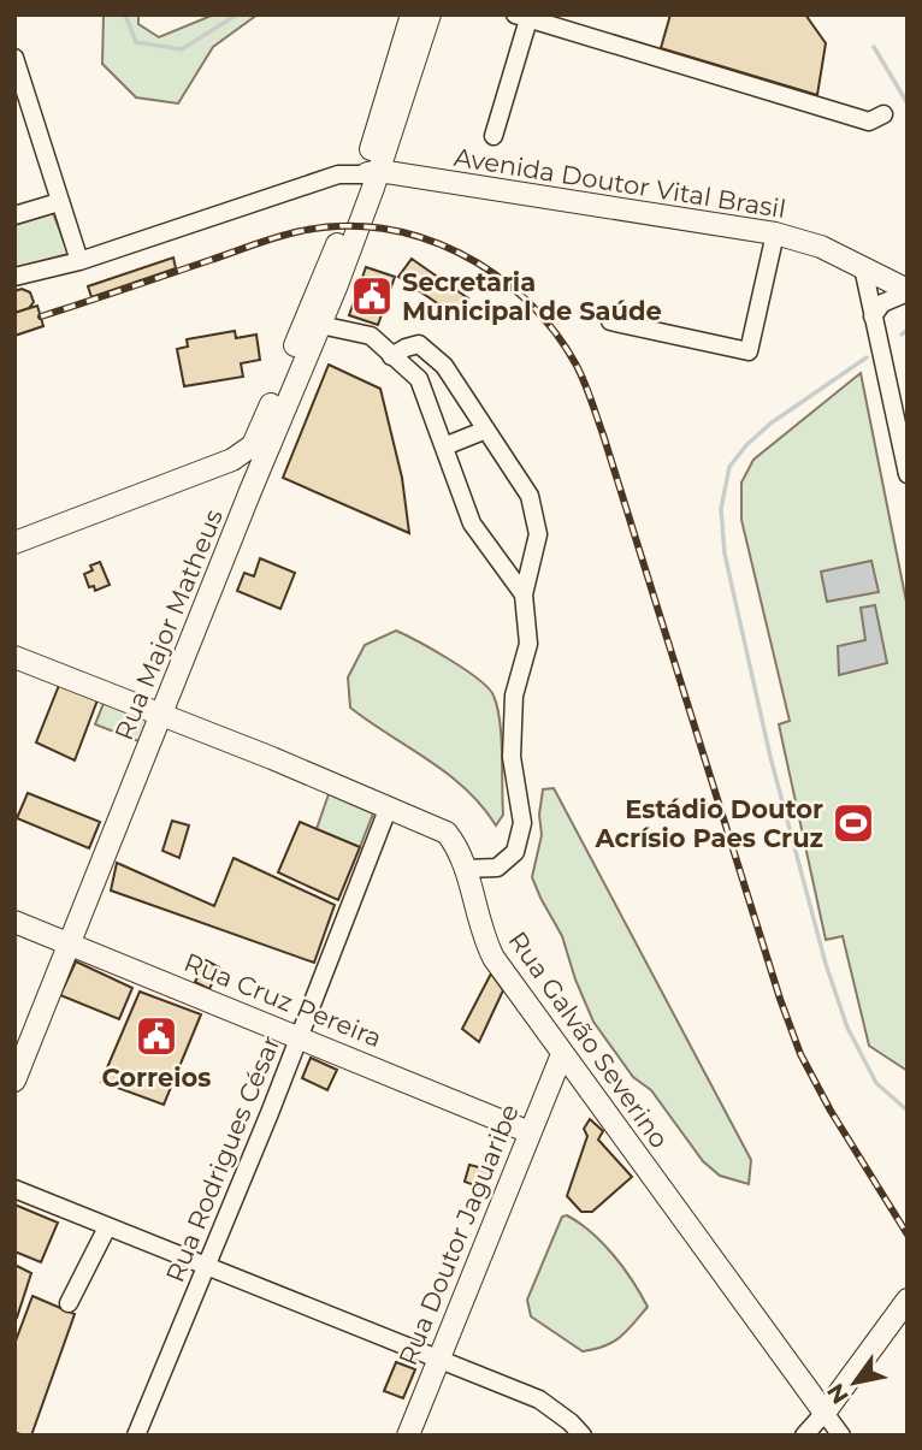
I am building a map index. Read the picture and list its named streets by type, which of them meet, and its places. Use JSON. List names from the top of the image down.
{
  "streets": {
    "main road": [
      "Avenida Doutor Vital Brasil",
      "Rua Major Matheus",
      "Rua Cruz Pereira",
      "Rua Galvão Severino",
      "Rua Doutor Jaguaribe"
    ],
    "street": ["Rua Rodrigues César"]
  },
  "crossings": [
    ["Avenida Doutor Vital Brasil", "Rua Major Matheus"],
    ["Rua Major Matheus", "Rua Cruz Pereira"],
    ["Rua Major Matheus", "Rua Galvão Severino"],
    ["Rua Cruz Pereira", "Rua Rodrigues César"],
    ["Rua Cruz Pereira", "Rua Doutor Jaguaribe"],
    ["Rua Galvão Severino", "Rua Rodrigues César"],
    ["Rua Galvão Severino", "Rua Doutor Jaguaribe"]
  ],
  "places": {
    "public building": ["Secretaria Municipal de Saúde", "Correios"],
    "sports": ["Estádio Doutor Acrísio Paes Cruz"]
  },
  "north": "bottom left"
}
